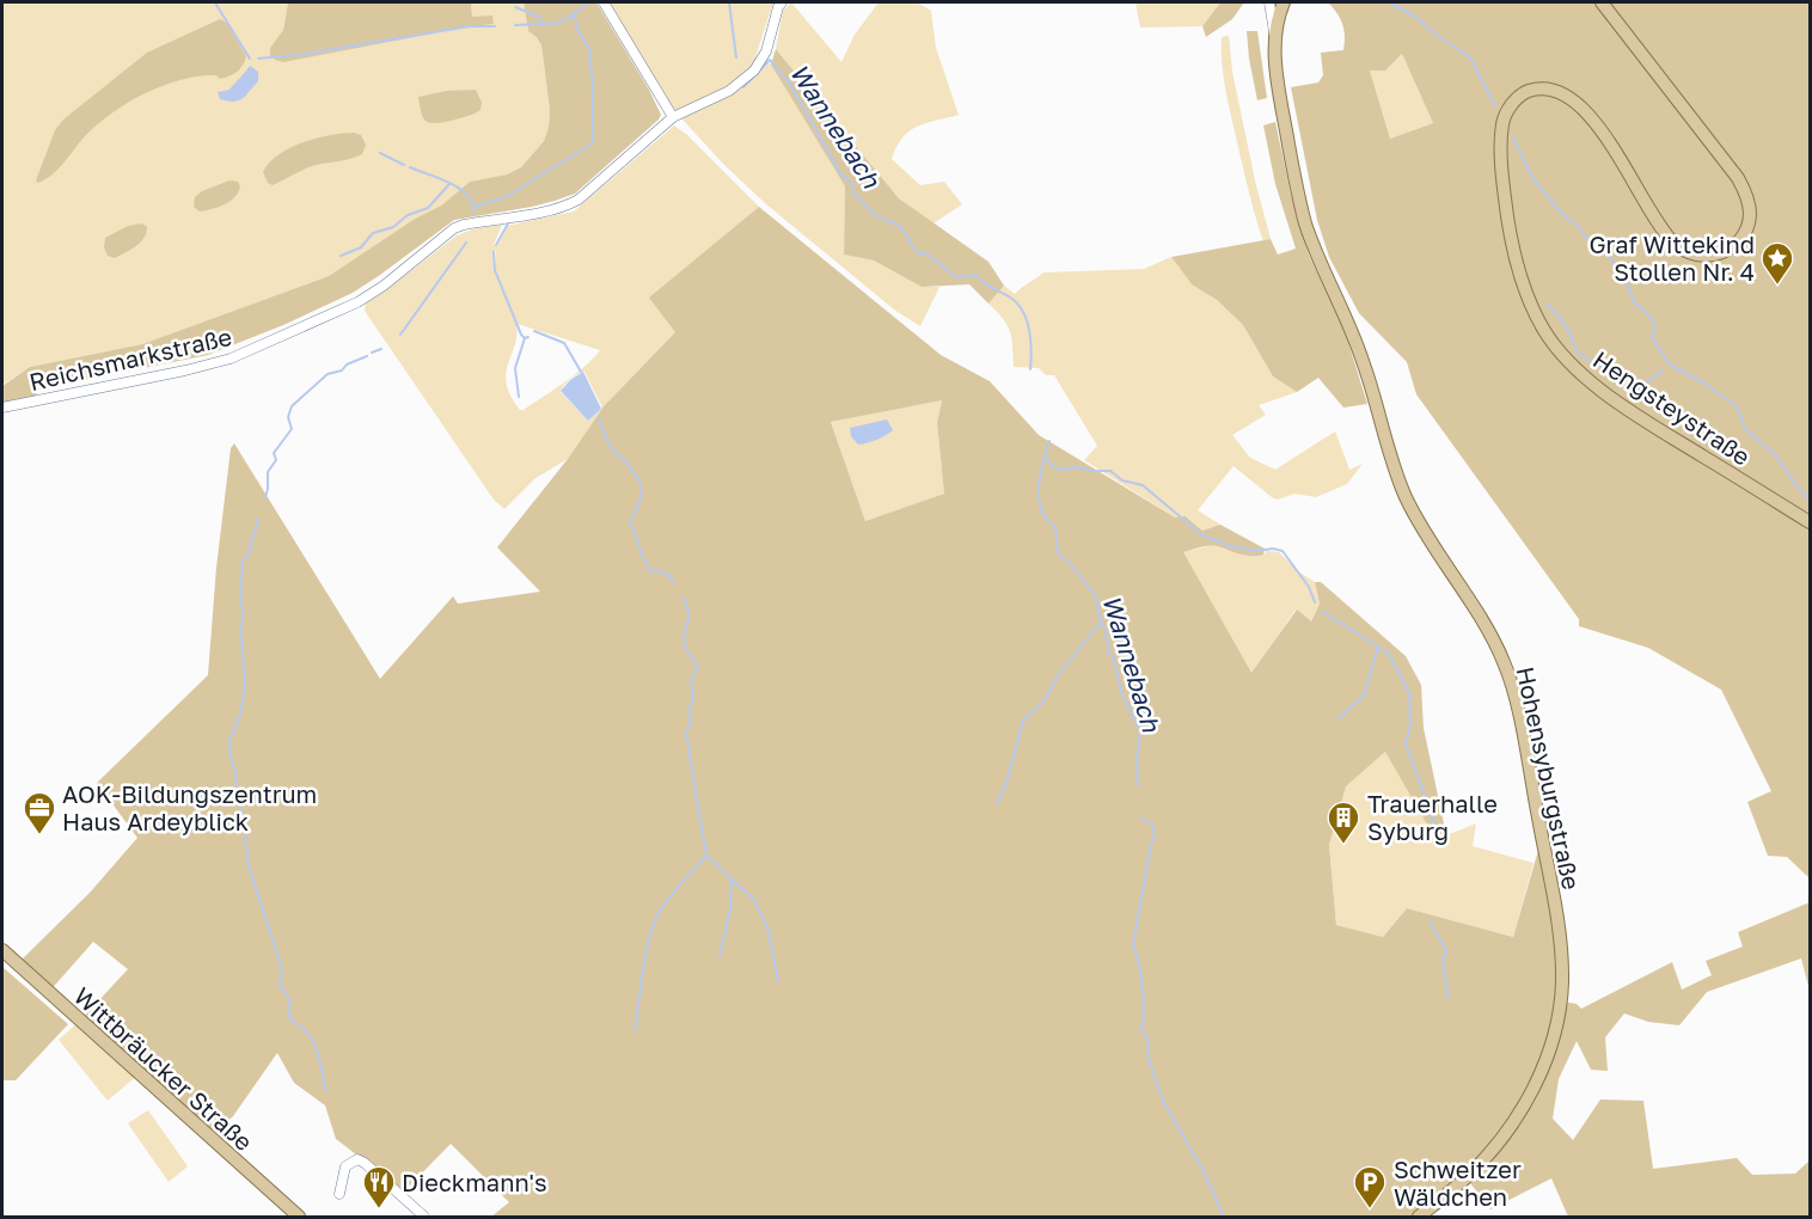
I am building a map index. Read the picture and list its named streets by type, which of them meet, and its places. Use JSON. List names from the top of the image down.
{
  "streets": {
    "main road": ["Hengsteystraße", "Hohensyburgstraße", "Wittbräucker Straße"],
    "street": ["Reichsmarkstraße"]
  },
  "water": ["Wannebach"],
  "places": {
    "place": ["Graf Wittekind Stollen Nr. 4"],
    "office": ["AOK-Bildungszentrum Haus Ardeyblick"],
    "building": ["Trauerhalle Syburg"],
    "restaurant": ["Dieckmann's"],
    "parking": ["Schweitzer Wäldchen"]
  }
}
